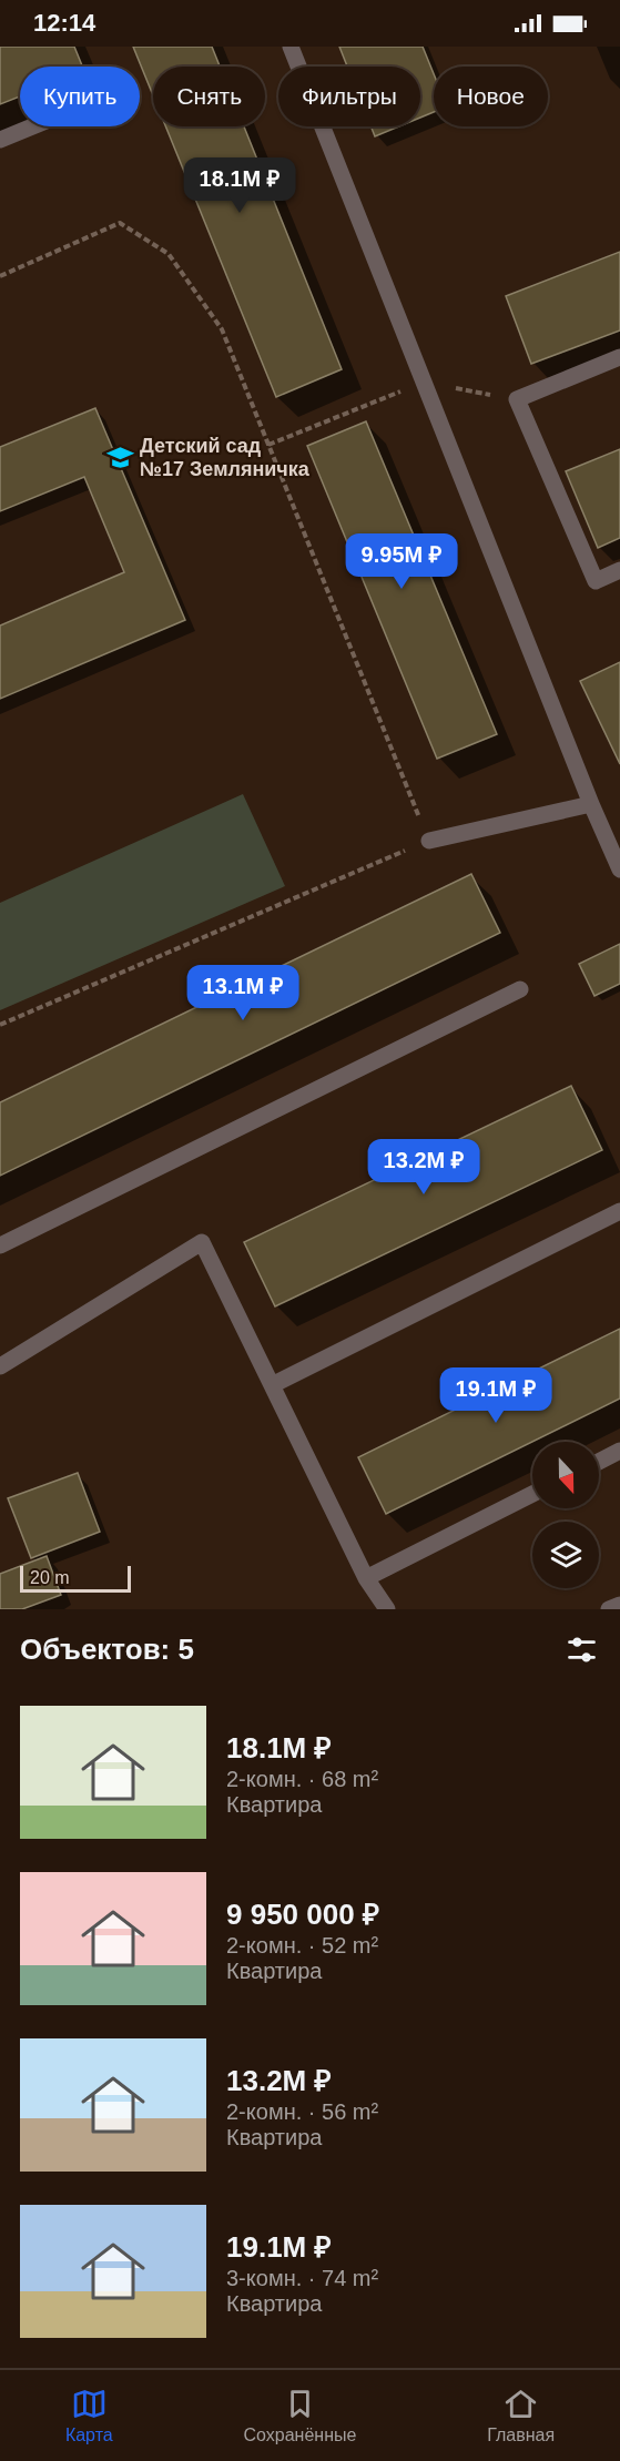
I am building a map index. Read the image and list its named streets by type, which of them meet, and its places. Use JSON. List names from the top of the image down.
{
  "places": {
    "school or university": ["Детский сад №17 Земляничка"]
  },
  "scale_bar": "20 m",
  "north": "bottom",
  "page": {
    "status": "12:14",
    "chip": [
      "Купить",
      "Снять",
      "Фильтры",
      "Новое"
    ],
    "price": [
      "18.1M ₽",
      "9.95M ₽",
      "13.1M ₽",
      "13.2M ₽",
      "19.1M ₽"
    ],
    "scale": "20 m",
    "heading": "Объектов: 5",
    "list": [
      {
        "name": "18.1M ₽",
        "note": "2-комн. · 68 m² · Квартира"
      },
      {
        "name": "9 950 000 ₽",
        "note": "2-комн. · 52 m² · Квартира"
      },
      {
        "name": "13.2M ₽",
        "note": "2-комн. · 56 m² · Квартира"
      },
      {
        "name": "19.1M ₽",
        "note": "3-комн. · 74 m² · Квартира"
      }
    ],
    "tabs": ["Карта", "Сохранённые", "Главная"]
  }
}
